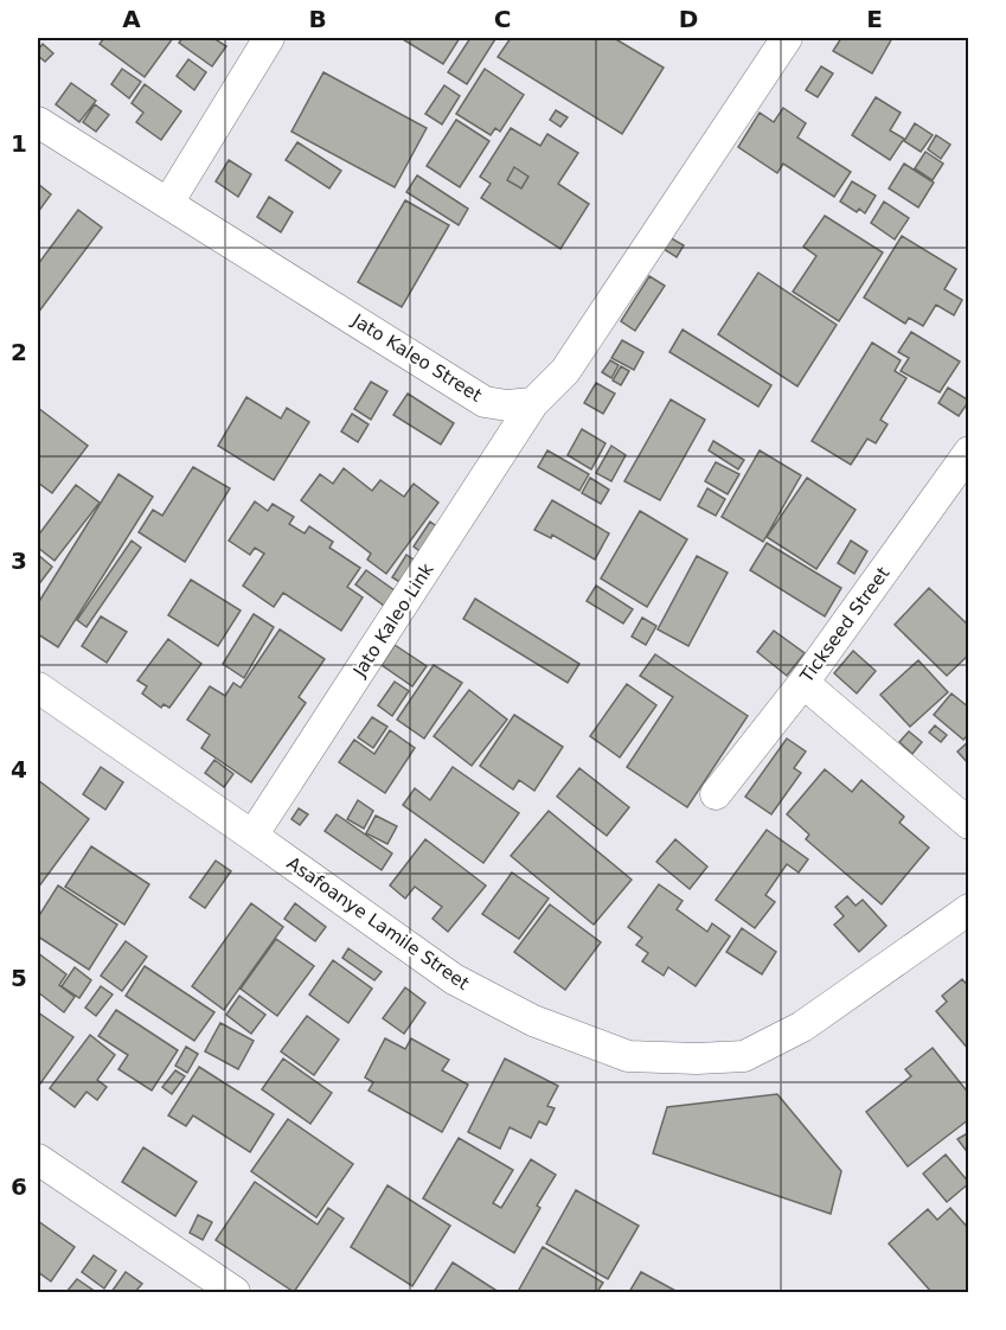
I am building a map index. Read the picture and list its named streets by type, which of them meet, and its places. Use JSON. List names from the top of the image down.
{
  "streets": {
    "street": [
      "Jato Kaleo Street",
      "Jato Kaleo Link",
      "Tickseed Street",
      "Asafoanye Lamile Street"
    ]
  },
  "crossings": [
    ["Jato Kaleo Street", "Jato Kaleo Link"],
    ["Jato Kaleo Link", "Asafoanye Lamile Street"]
  ],
  "grid": {
    "columns": [
      "A",
      "B",
      "C",
      "D",
      "E"
    ],
    "rows": [
      "1",
      "2",
      "3",
      "4",
      "5",
      "6"
    ]
  }
}
